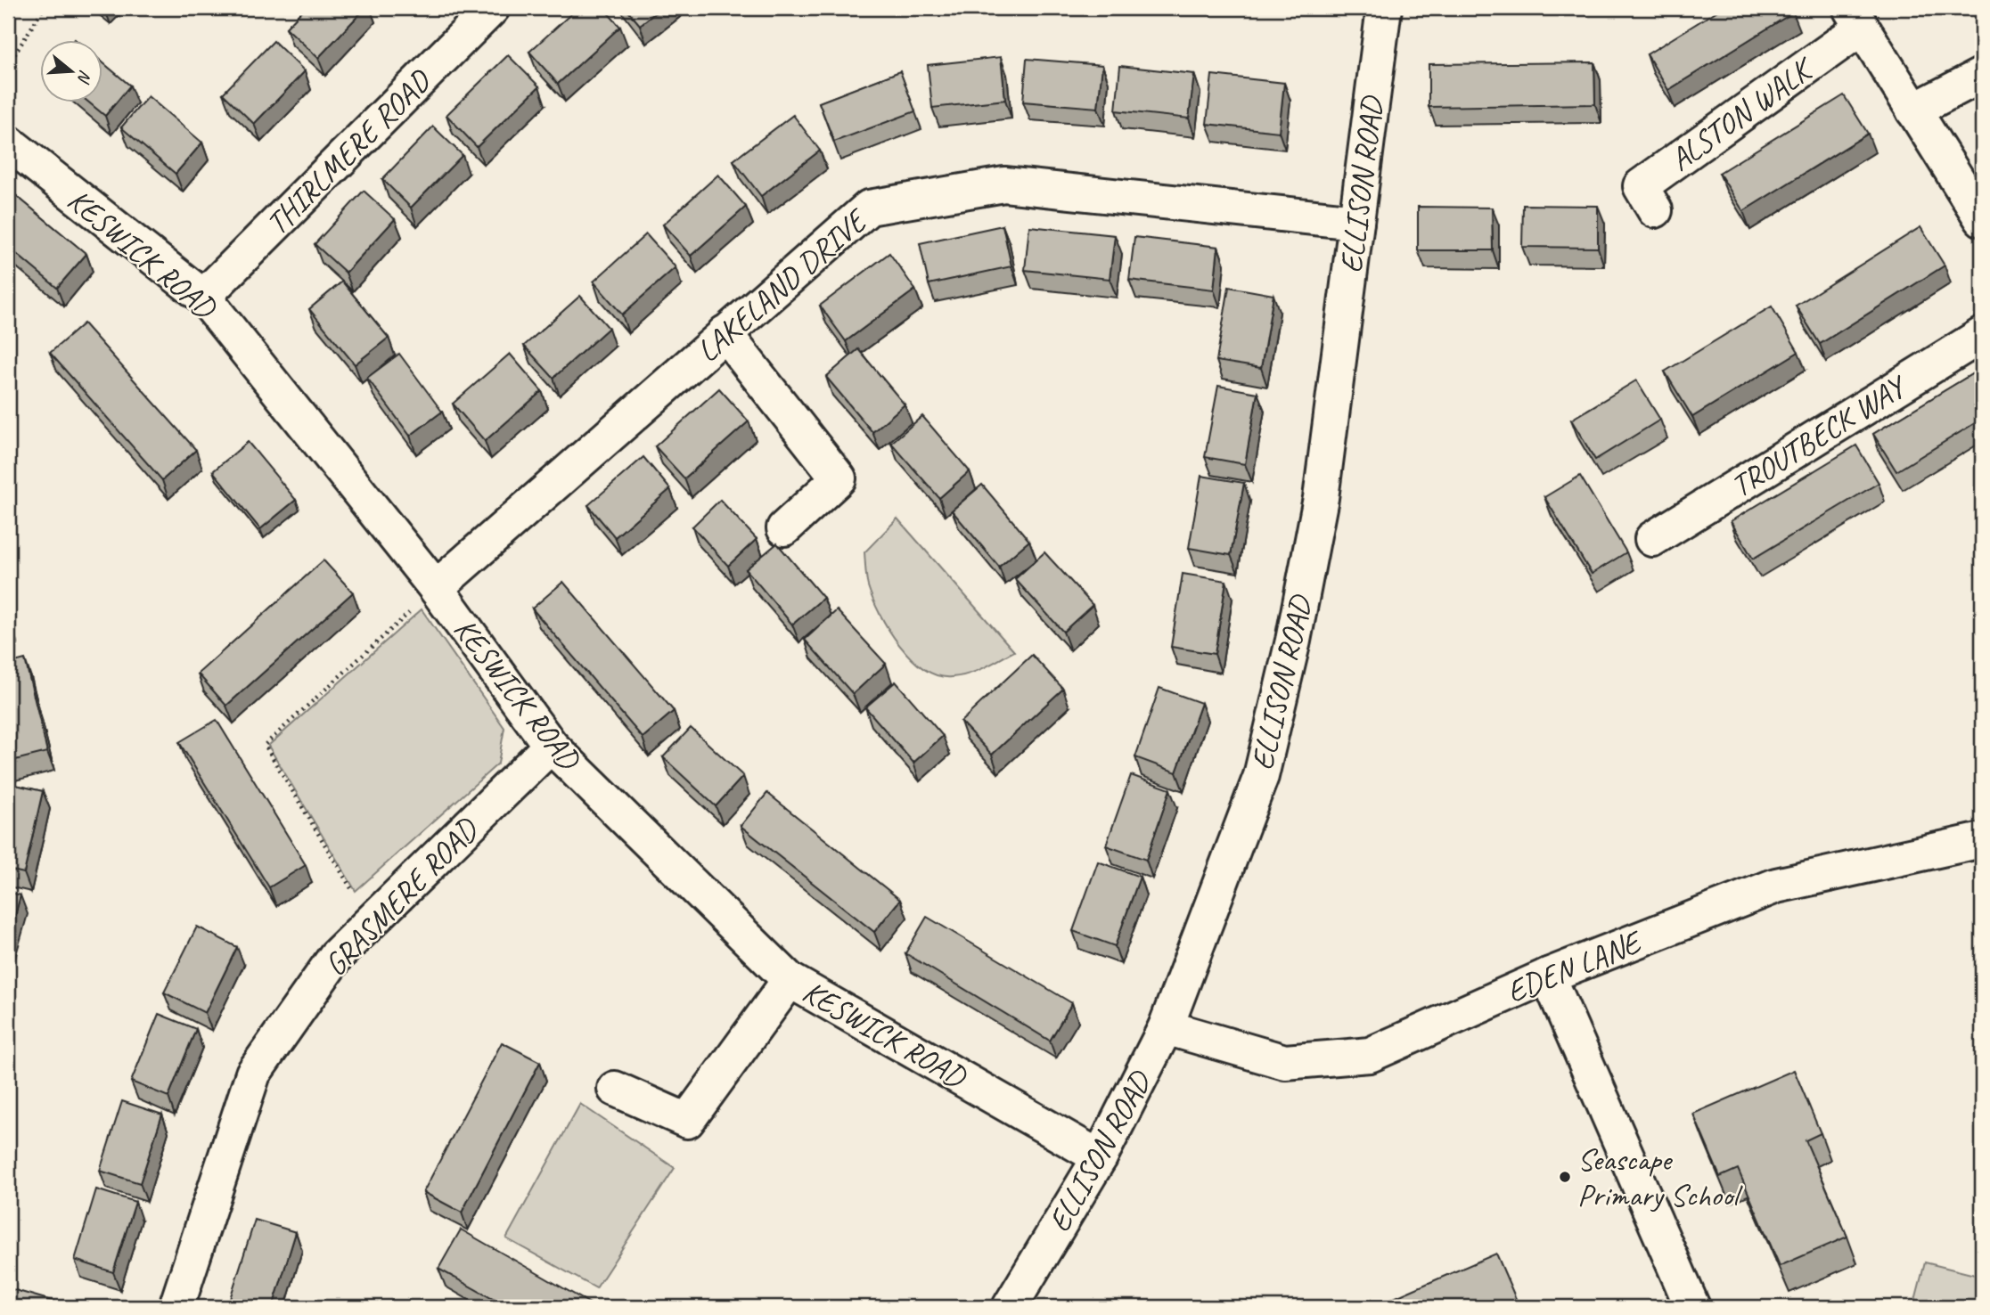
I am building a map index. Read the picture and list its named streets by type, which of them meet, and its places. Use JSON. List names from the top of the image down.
{
  "streets": {
    "street": [
      "ALSTON WALK",
      "THIRLMERE ROAD",
      "ELLISON ROAD",
      "KESWICK ROAD",
      "LAKELAND DRIVE",
      "TROUTBECK WAY",
      "GRASMERE ROAD",
      "EDEN LANE"
    ]
  },
  "crossings": [
    ["THIRLMERE ROAD", "KESWICK ROAD"],
    ["ELLISON ROAD", "KESWICK ROAD"],
    ["ELLISON ROAD", "LAKELAND DRIVE"],
    ["ELLISON ROAD", "EDEN LANE"],
    ["KESWICK ROAD", "LAKELAND DRIVE"],
    ["KESWICK ROAD", "GRASMERE ROAD"]
  ],
  "places": ["Seascape Primary School"],
  "north": "right"
}
